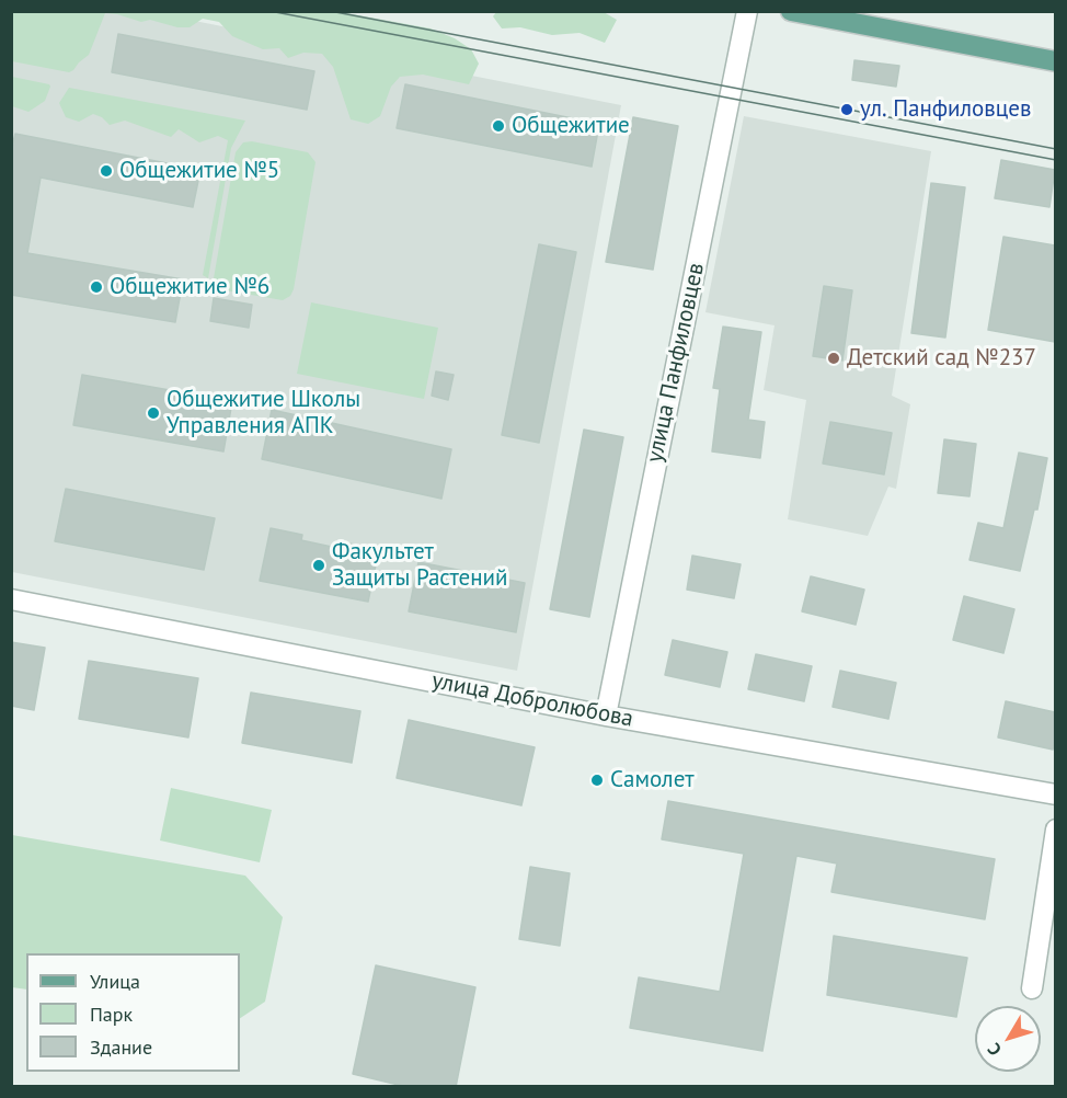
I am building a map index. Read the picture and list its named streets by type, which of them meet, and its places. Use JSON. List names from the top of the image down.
{
  "streets": {
    "street": ["улица Панфиловцев", "улица Добролюбова"]
  },
  "crossings": [
    ["улица Панфиловцев", "улица Добролюбова"]
  ],
  "places": [
    "ул. Панфиловцев",
    "Общежитие",
    "Общежитие №5",
    "Общежитие №6",
    "Детский сад №237",
    "Общежитие Школы Управления АПК",
    "Факультет Защиты Растений",
    "Самолет"
  ],
  "legend": ["Улица", "Парк", "Здание"],
  "north": "bottom left"
}
